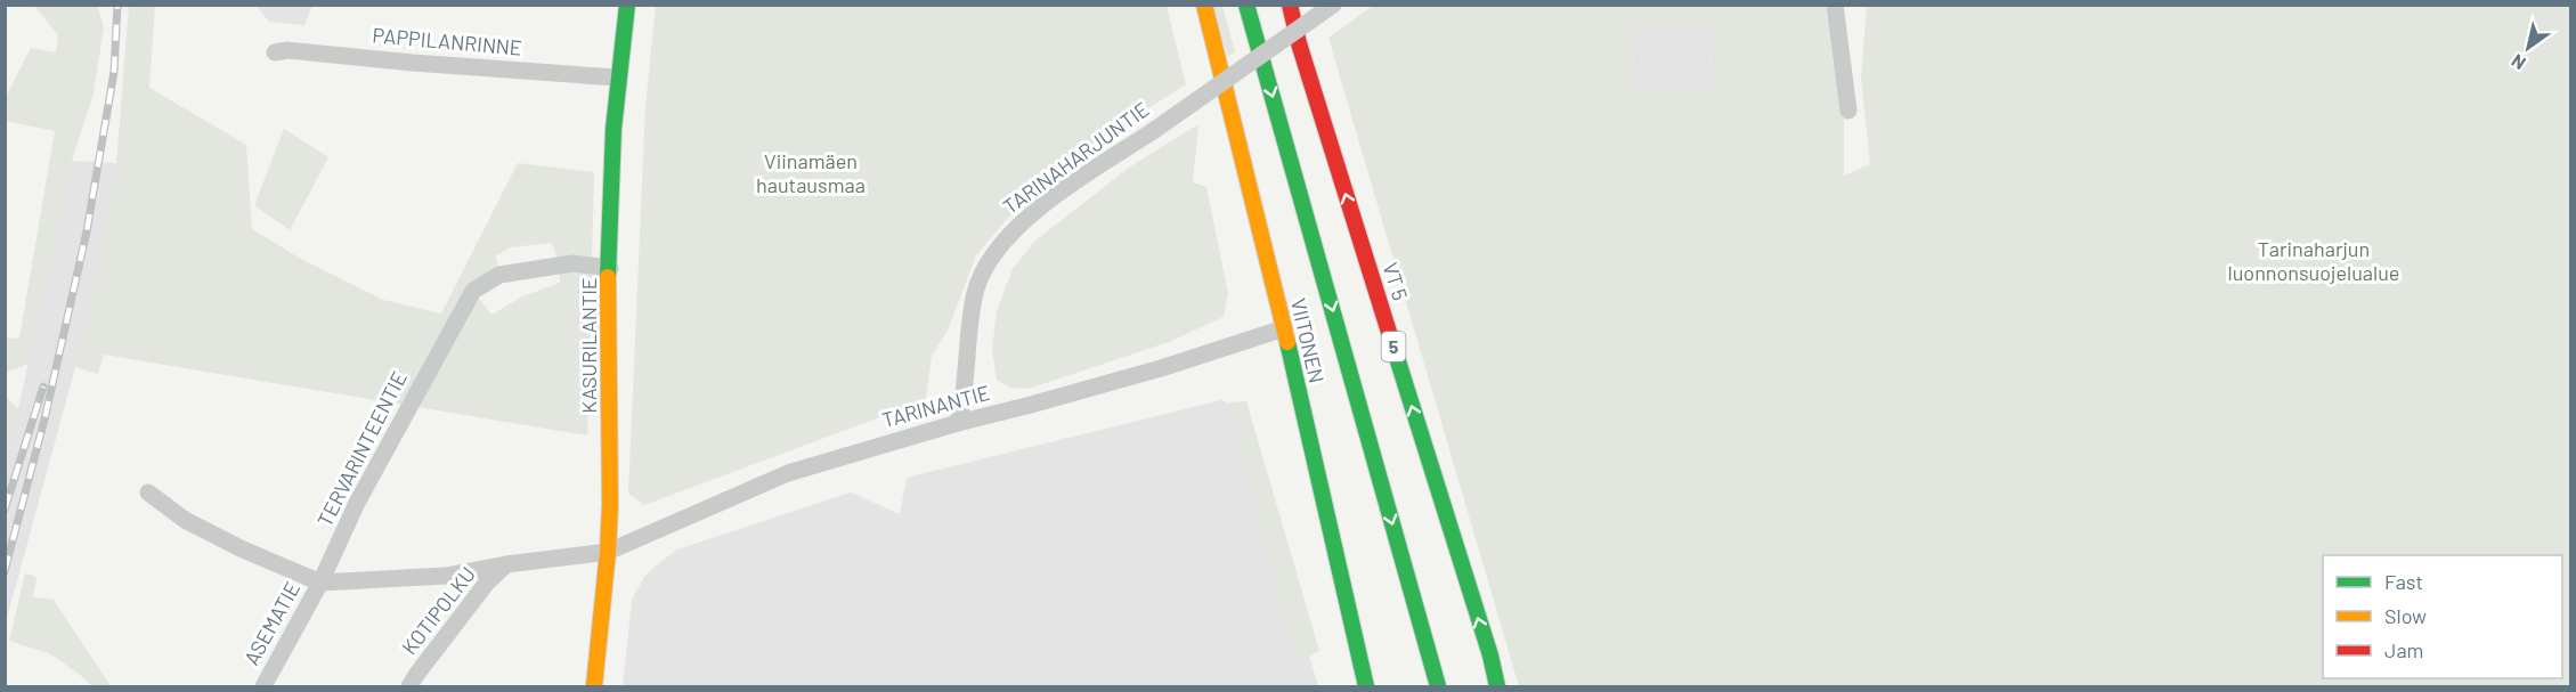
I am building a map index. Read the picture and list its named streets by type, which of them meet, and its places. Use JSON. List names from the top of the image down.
{
  "streets": {
    "main road": [
      "VT 5",
      "VIITONEN",
      "KASURILANTIE",
      "5"
    ],
    "street": [
      "PAPPILANRINNE",
      "TARINAHARJUNTIE",
      "TARINANTIE",
      "TERVARINTEENTIE",
      "KOTIPOLKU",
      "ASEMATIE"
    ]
  },
  "crossings": [
    ["PAPPILANRINNE", "KASURILANTIE"],
    ["TARINAHARJUNTIE", "TARINANTIE"],
    ["VIITONEN", "TARINANTIE"],
    ["KASURILANTIE", "TARINANTIE"],
    ["KASURILANTIE", "TERVARINTEENTIE"],
    ["TARINANTIE", "TERVARINTEENTIE"],
    ["TARINANTIE", "KOTIPOLKU"],
    ["TARINANTIE", "ASEMATIE"],
    ["TERVARINTEENTIE", "ASEMATIE"]
  ],
  "parks": ["Viinamäen hautausmaa", "Tarinaharjun luonnonsuojelualue"],
  "legend": ["Fast", "Slow", "Jam"],
  "north": "bottom left"
}
